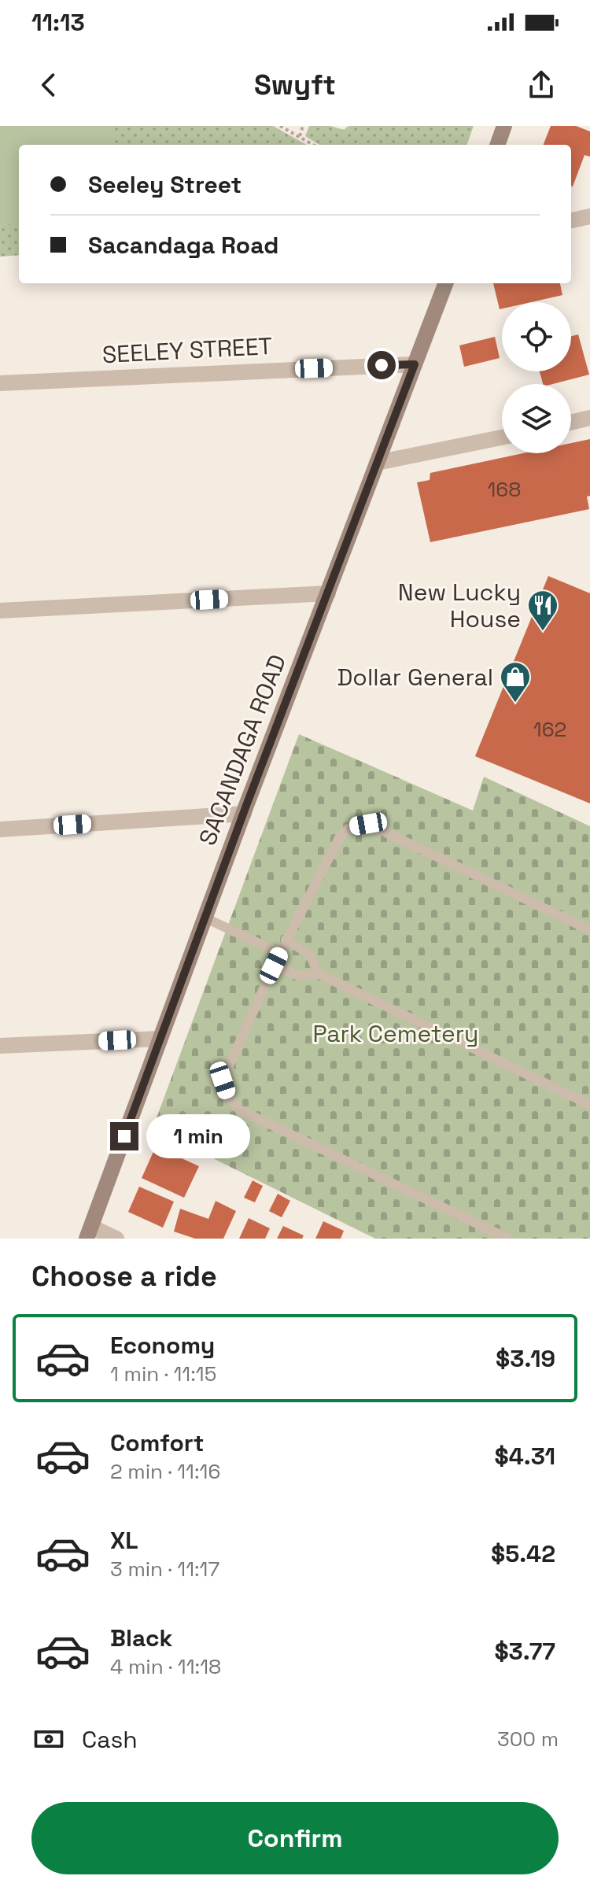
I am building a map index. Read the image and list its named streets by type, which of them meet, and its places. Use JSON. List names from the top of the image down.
{
  "streets": {
    "main road": ["SACANDAGA ROAD"],
    "street": ["SEELEY STREET"]
  },
  "crossings": [
    ["SEELEY STREET", "SACANDAGA ROAD"]
  ],
  "parks": ["Park Cemetery"],
  "places": {
    "restaurant": ["New Lucky House"],
    "shop": ["Dollar General"]
  },
  "house_numbers": ["168", "162"],
  "page": {
    "status": "11:13",
    "header": "Swyft",
    "banner": ["Seeley Street", "Sacandaga Road"],
    "bubble": "1 min",
    "heading": "Choose a ride",
    "list": [
      {
        "name": "Economy",
        "note": "1 min · 11:15",
        "value": "$3.19"
      },
      {
        "name": "Comfort",
        "note": "2 min · 11:16",
        "value": "$4.31"
      },
      {
        "name": "XL",
        "note": "3 min · 11:17",
        "value": "$5.42"
      },
      {
        "name": "Black",
        "note": "4 min · 11:18",
        "value": "$3.77"
      }
    ],
    "pay": ["Cash", "300 m"],
    "buttons": "Confirm"
  }
}
